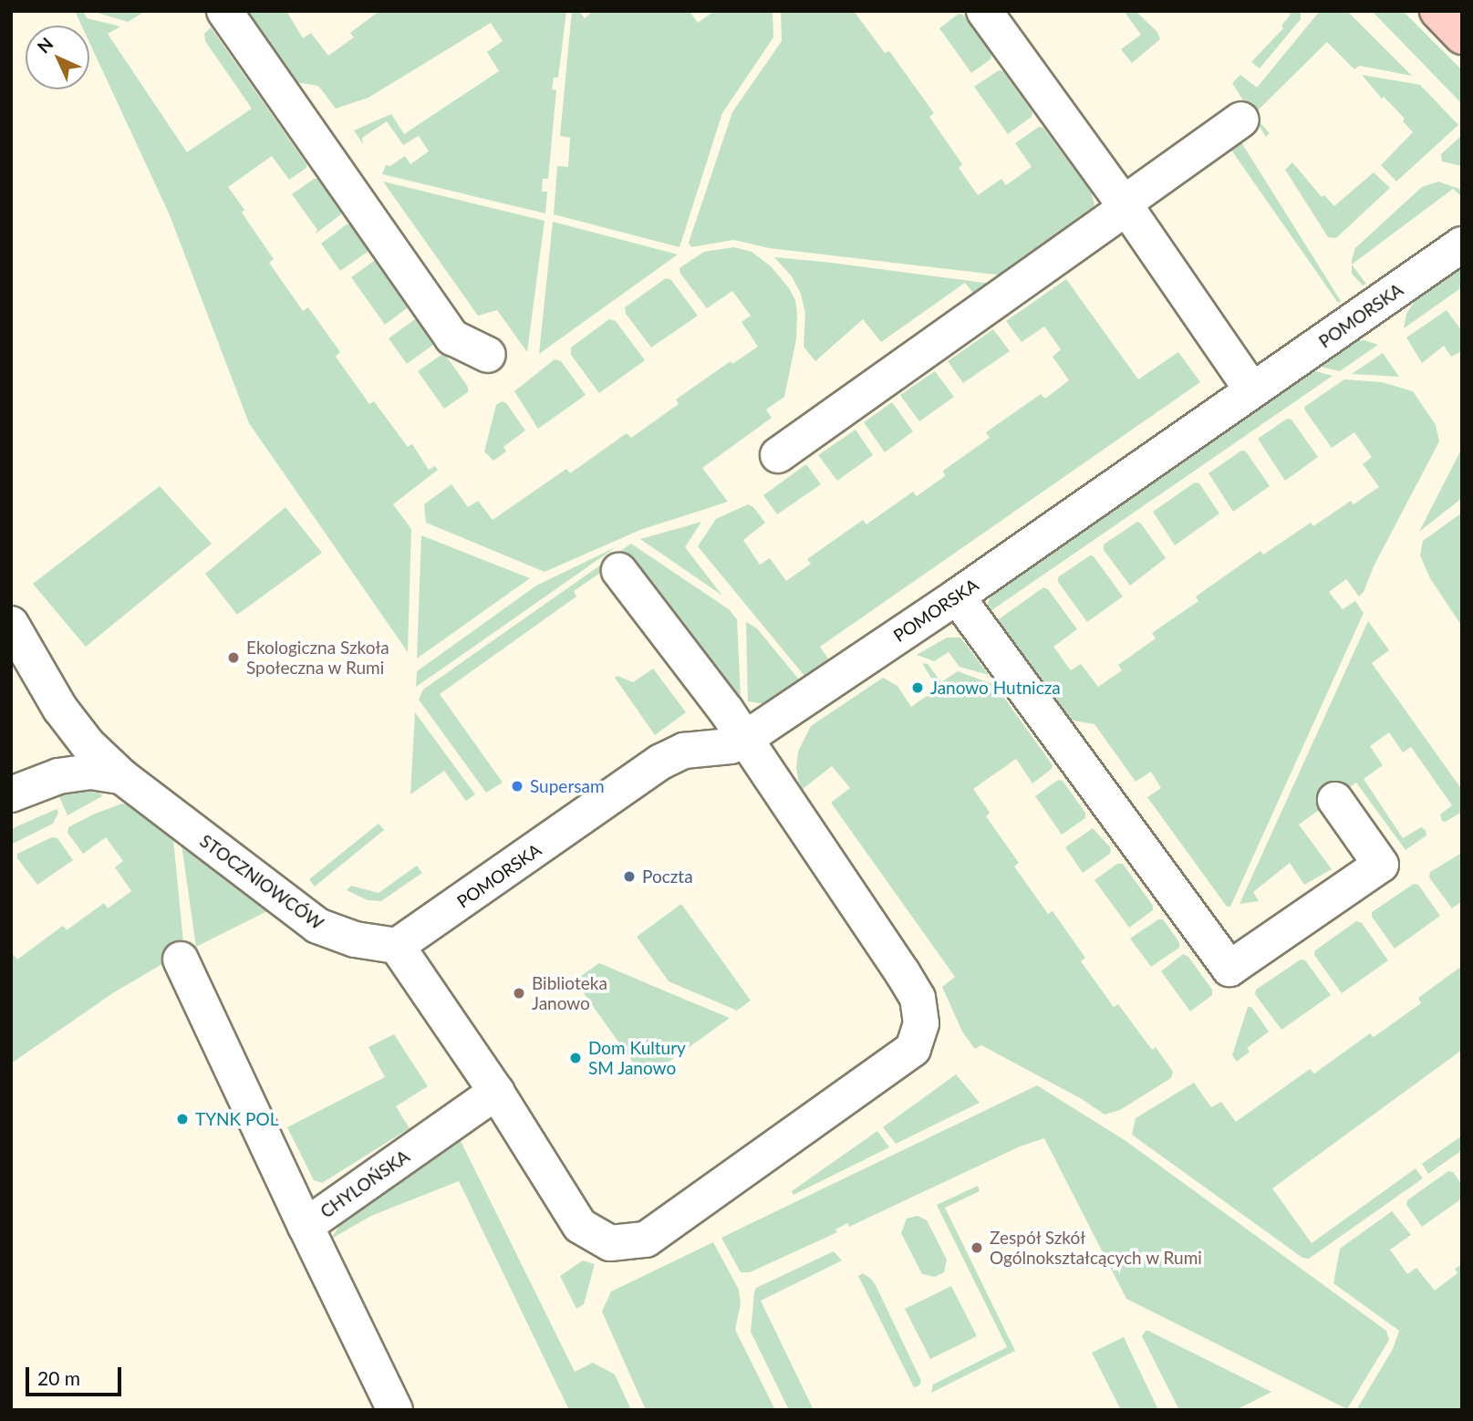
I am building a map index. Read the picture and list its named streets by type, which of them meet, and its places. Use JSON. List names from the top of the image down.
{
  "streets": {
    "street": ["POMORSKA", "STOCZNIOWCÓW", "CHYLOŃSKA"]
  },
  "crossings": [
    ["POMORSKA", "STOCZNIOWCÓW"]
  ],
  "places": [
    "Ekologiczna Szkoła Społeczna w Rumi",
    "Janowo Hutnicza",
    "Supersam",
    "Poczta",
    "Biblioteka Janowo",
    "Dom Kultury SM Janowo",
    "TYNK POL",
    "Zespół Szkół Ogólnokształcących w Rumi"
  ],
  "scale_bar": "20 m",
  "north": "top left"
}
